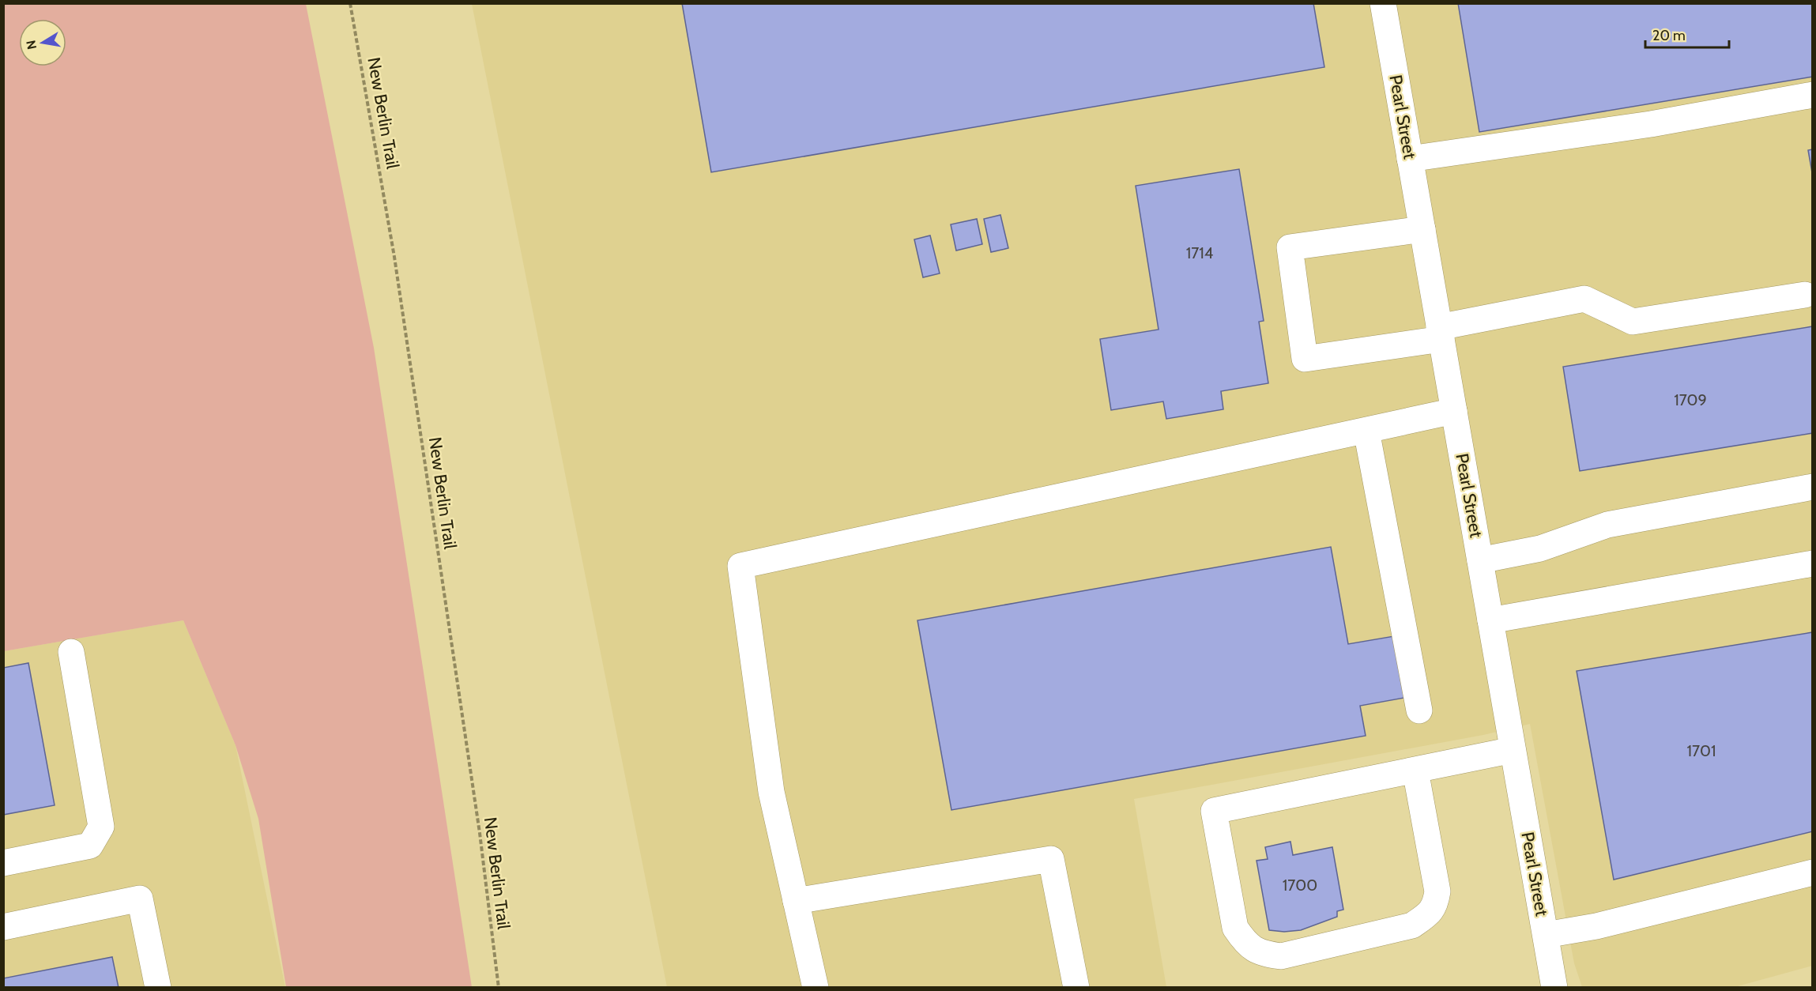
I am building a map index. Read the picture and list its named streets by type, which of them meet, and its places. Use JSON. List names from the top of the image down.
{
  "streets": {
    "street": ["Pearl Street"],
    "path": ["New Berlin Trail"]
  },
  "house_numbers": [
    "1714",
    "1709",
    "1701",
    "1700"
  ],
  "scale_bar": "20 m",
  "north": "left"
}
